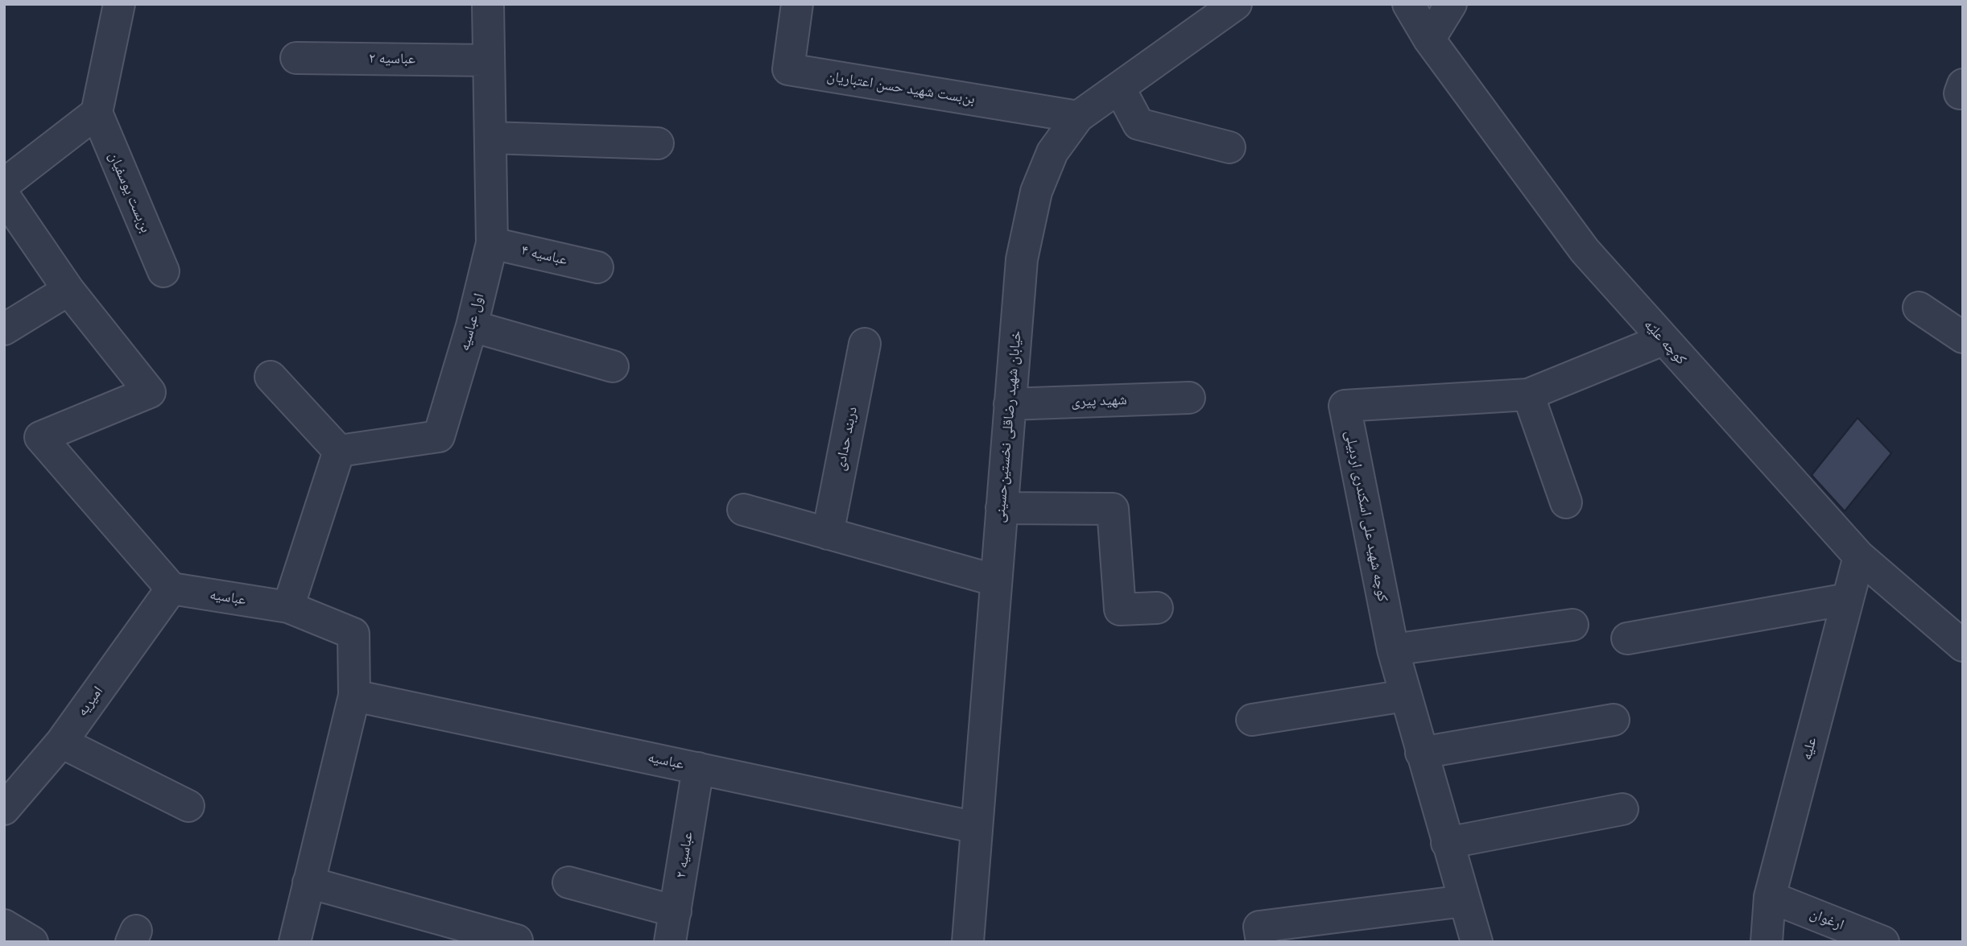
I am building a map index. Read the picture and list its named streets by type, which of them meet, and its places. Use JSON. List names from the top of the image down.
{
  "streets": {
    "street": [
      "عباسیه ۲",
      "بن‌بست شهید حسن اعتباریان",
      "بن‌بست یوسفیان",
      "عباسیه ۴",
      "اول عباسیه",
      "کوچه علیّه",
      "شهید پیری",
      "خیابان شهید رضاقلی نخستین‌حسینی",
      "دربند حدادی",
      "کوچه شهید علی اسکندری اردبیلی",
      "عباسیه",
      "امیریه",
      "علیه",
      "ارغوان"
    ]
  },
  "crossings": [
    ["عباسیه ۲", "اول عباسیه"],
    ["عباسیه ۲", "عباسیه"],
    ["بن‌بست شهید حسن اعتباریان", "خیابان شهید رضاقلی نخستین‌حسینی"],
    ["عباسیه ۴", "اول عباسیه"],
    ["کوچه علیّه", "کوچه شهید علی اسکندری اردبیلی"],
    ["کوچه علیّه", "علیه"],
    ["شهید پیری", "خیابان شهید رضاقلی نخستین‌حسینی"],
    ["خیابان شهید رضاقلی نخستین‌حسینی", "عباسیه"],
    ["عباسیه", "امیریه"],
    ["علیه", "ارغوان"]
  ]
}
